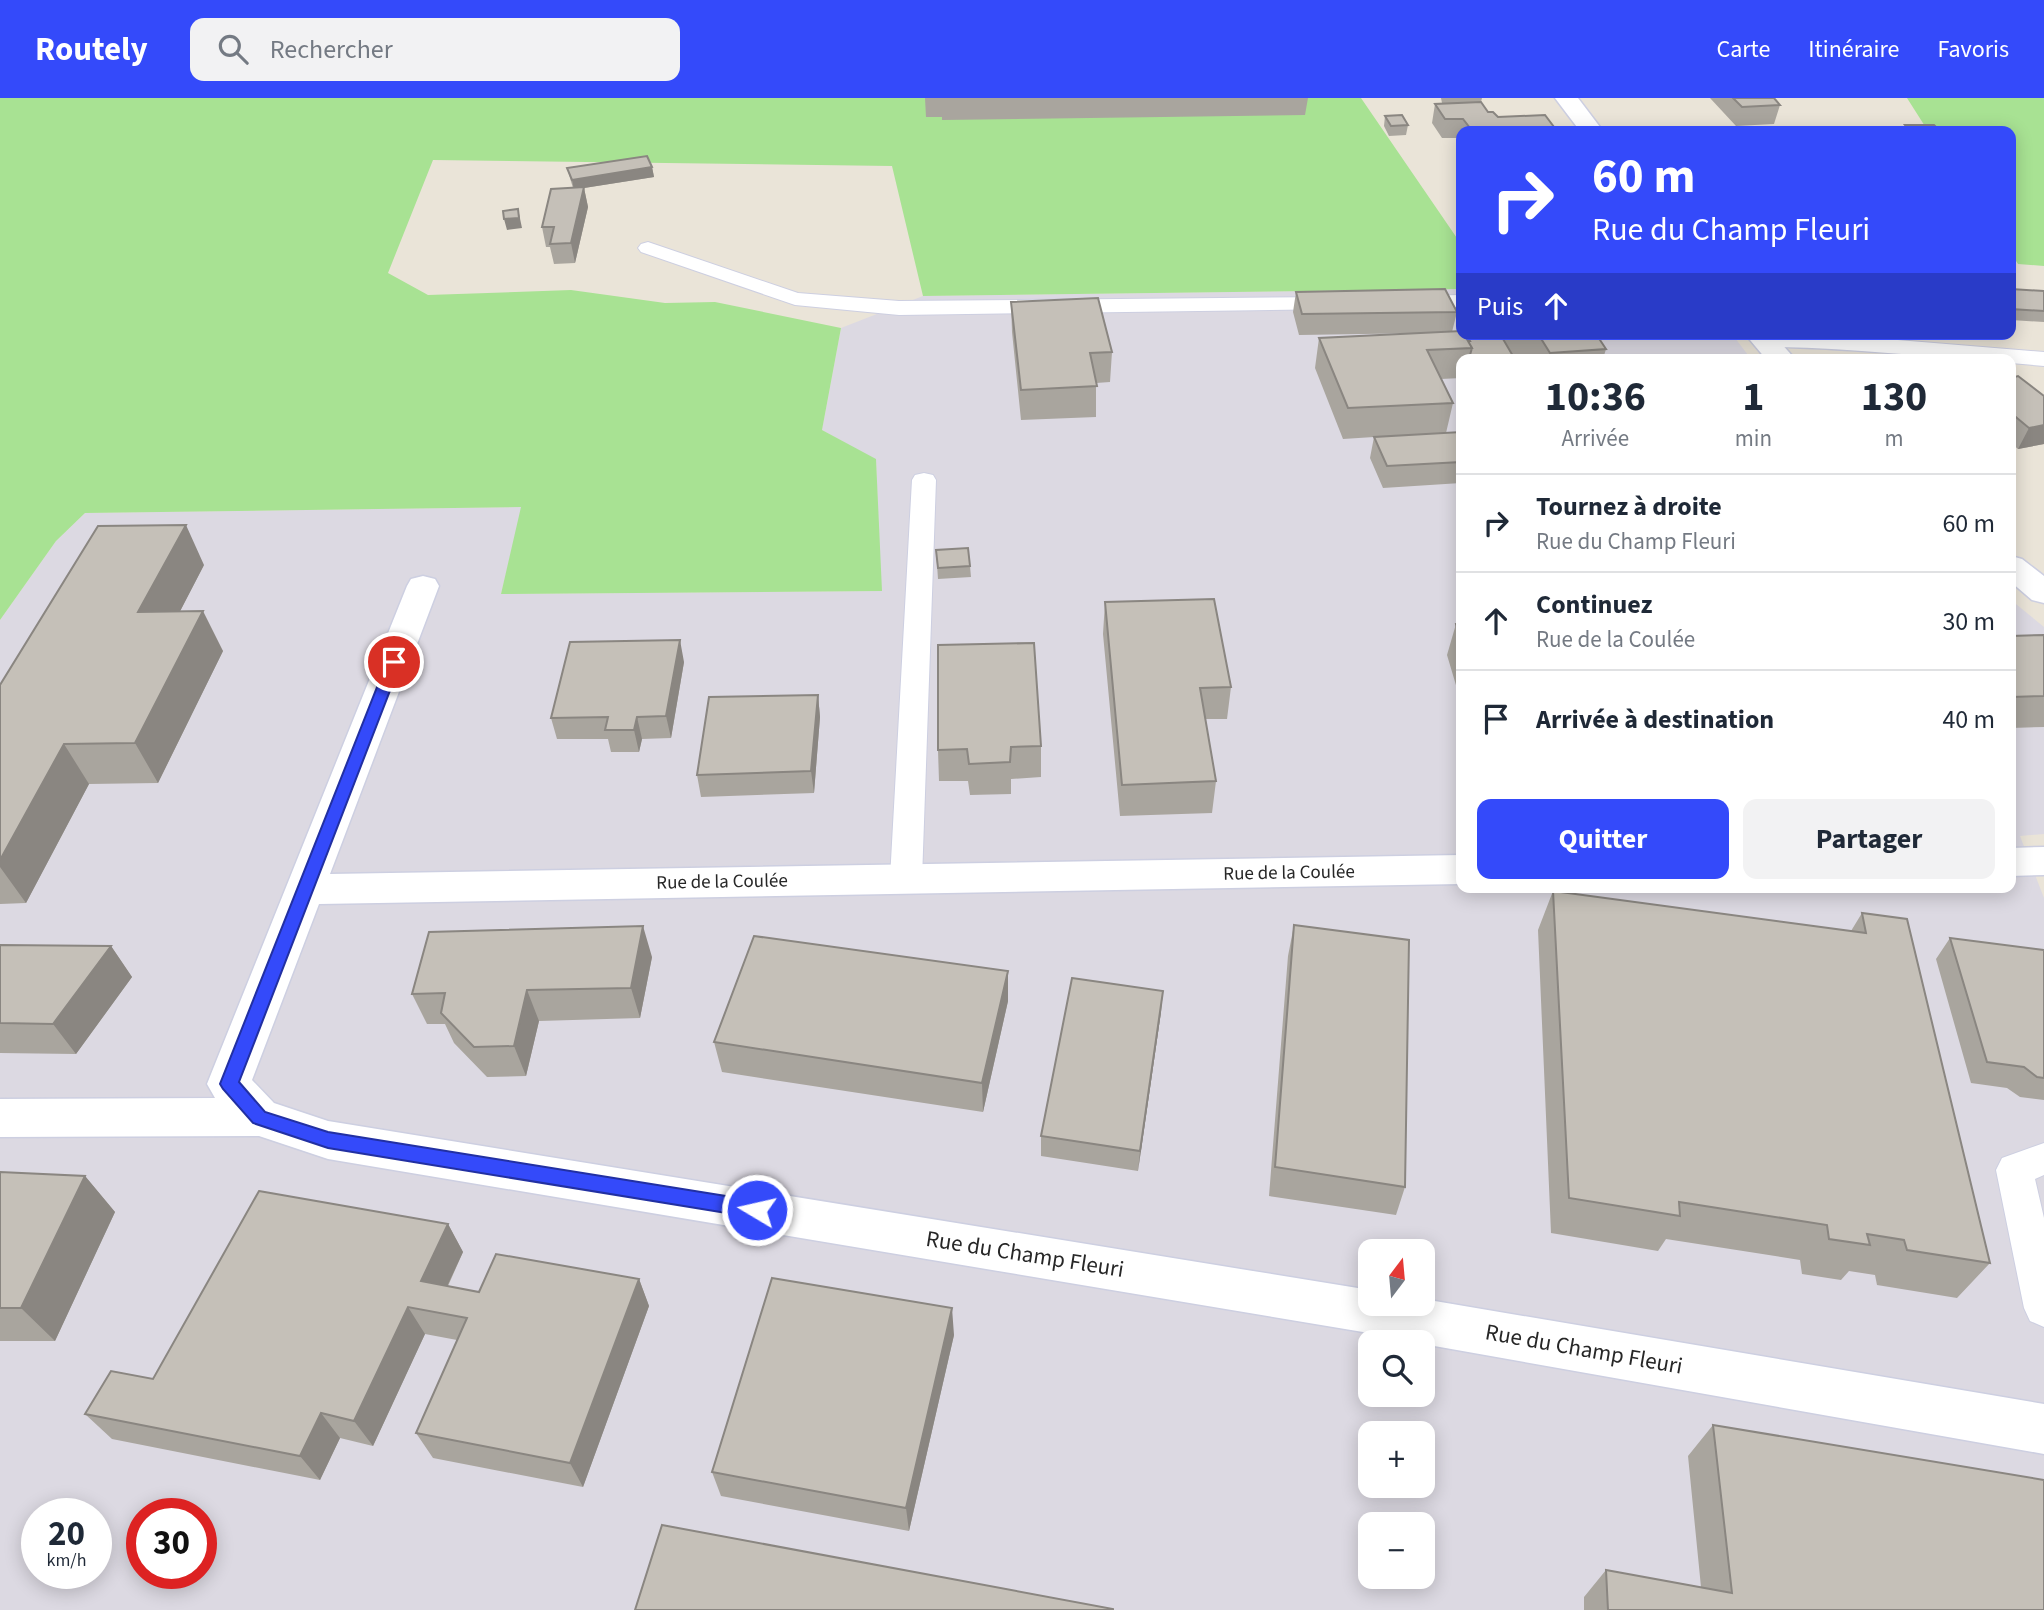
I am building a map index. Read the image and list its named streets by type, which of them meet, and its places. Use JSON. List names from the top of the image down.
{
  "streets": {
    "street": ["Rue de la Coulée", "Rue du Champ Fleuri"]
  },
  "crossings": [
    ["Rue de la Coulée", "Rue du Champ Fleuri"]
  ],
  "north": "top",
  "page": {
    "header": "Routely",
    "search": "Rechercher",
    "nav": ["Carte", "Itinéraire", "Favoris"],
    "turn": ["60 m", "Rue du Champ Fleuri"],
    "then": "Puis",
    "eta": [
      "10:36",
      "Arrivée",
      "1",
      "min",
      "130",
      "m"
    ],
    "list": [
      {
        "name": "Tournez à droite",
        "note": "Rue du Champ Fleuri",
        "value": "60 m"
      },
      {
        "name": "Continuez",
        "note": "Rue de la Coulée",
        "value": "30 m"
      },
      {
        "name": "Arrivée à destination",
        "value": "40 m"
      }
    ],
    "buttons": ["Quitter", "Partager"],
    "map_buttons": ["+", "−"],
    "speed": "20 km/h",
    "limit": "30"
  }
}
